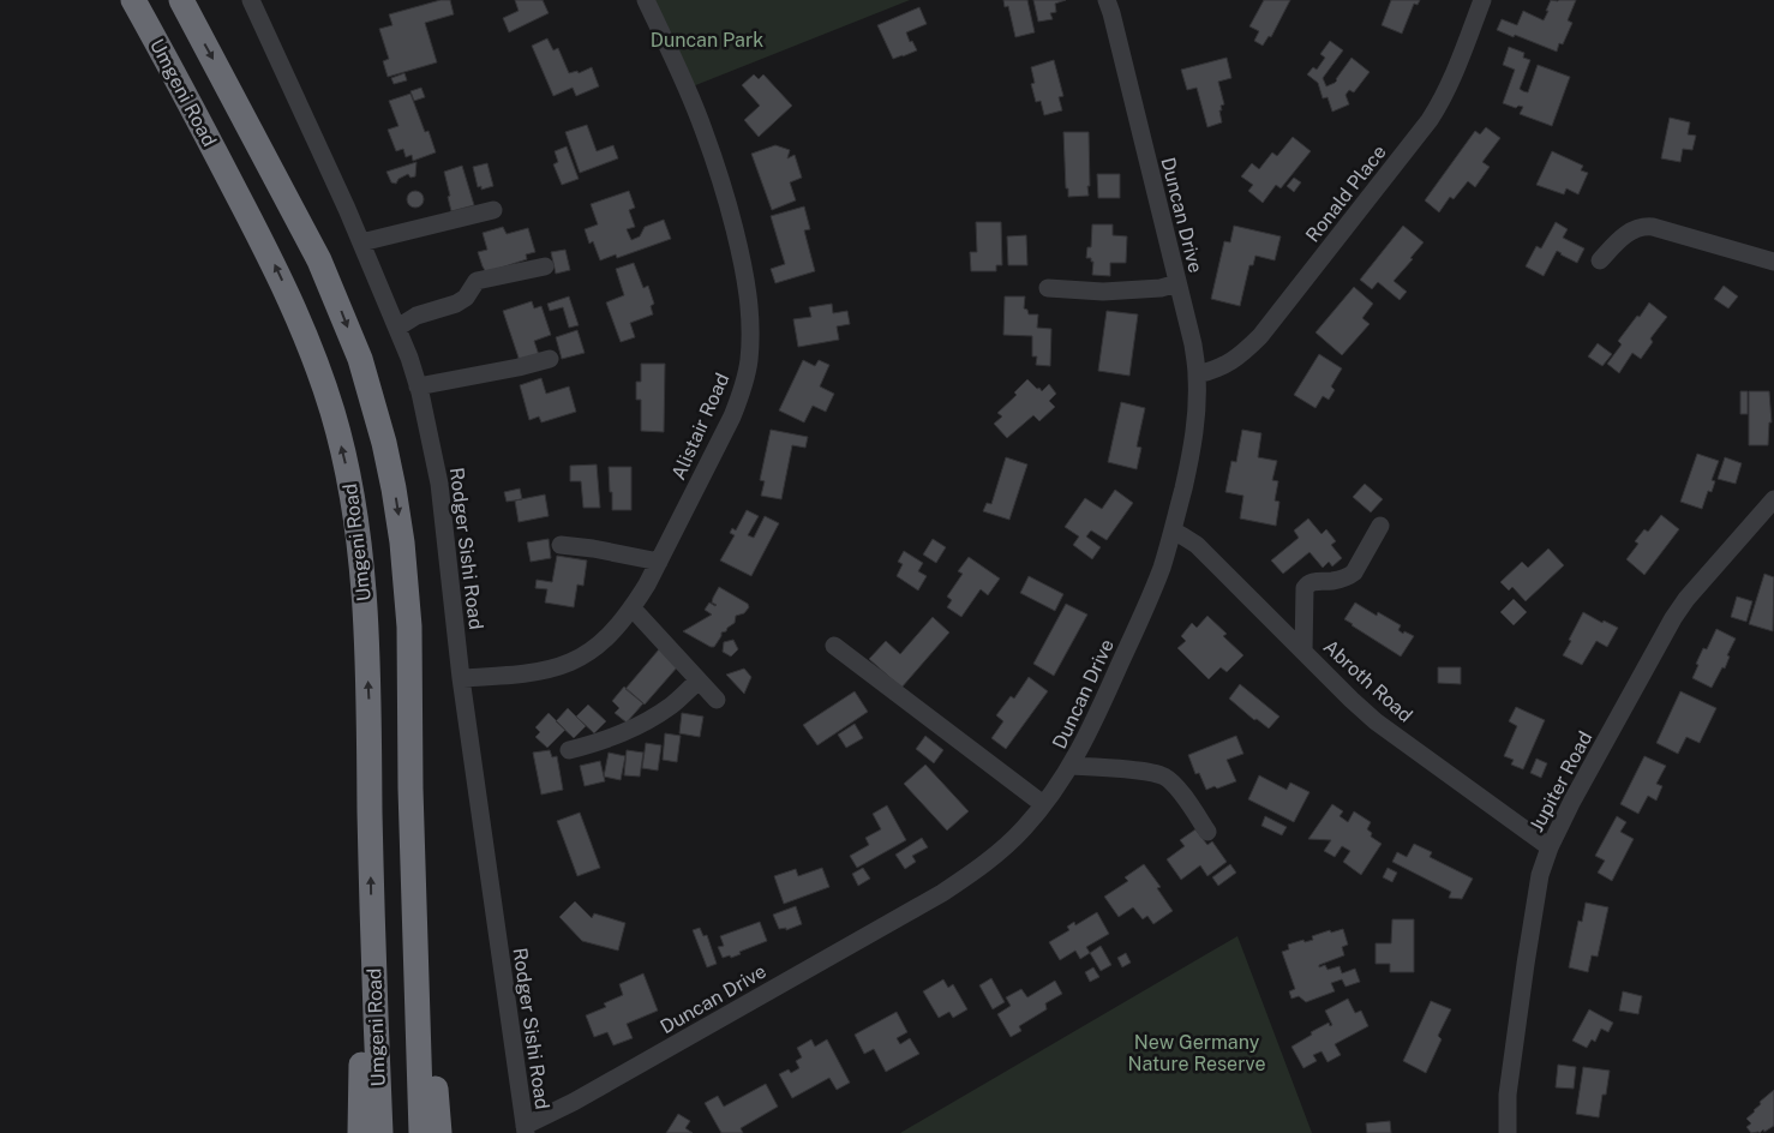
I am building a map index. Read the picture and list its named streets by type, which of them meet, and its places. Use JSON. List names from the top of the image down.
{
  "streets": {
    "highway": ["Umgeni Road"],
    "street": [
      "Ronald Place",
      "Duncan Drive",
      "Alistair Road",
      "Rodger Sishi Road",
      "Abroth Road",
      "Jupiter Road"
    ]
  },
  "crossings": [
    ["Ronald Place", "Duncan Drive"],
    ["Duncan Drive", "Rodger Sishi Road"],
    ["Duncan Drive", "Abroth Road"],
    ["Alistair Road", "Rodger Sishi Road"],
    ["Abroth Road", "Jupiter Road"]
  ],
  "parks": ["Duncan Park", "New Germany Nature Reserve"]
}
